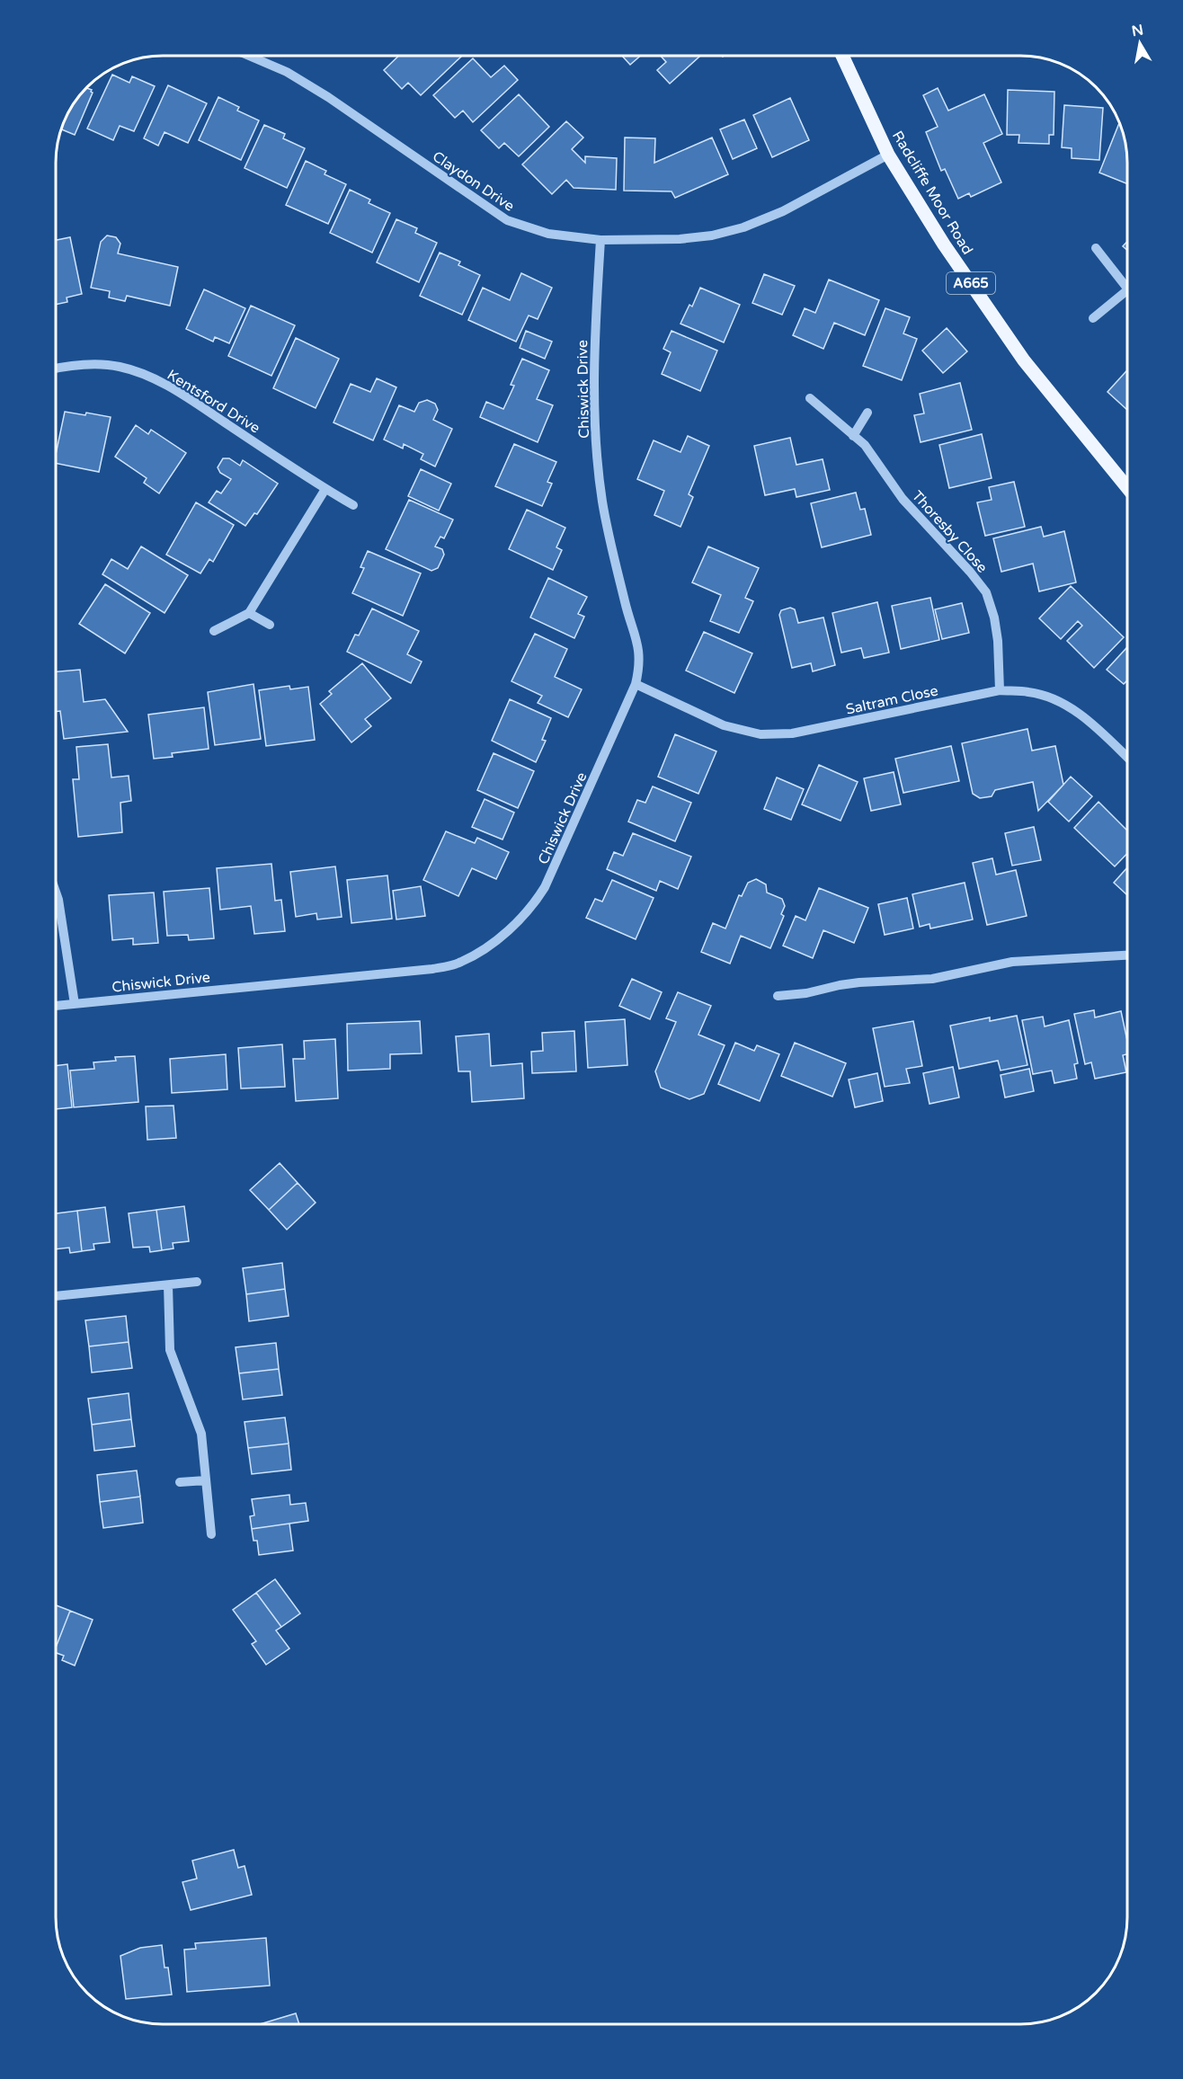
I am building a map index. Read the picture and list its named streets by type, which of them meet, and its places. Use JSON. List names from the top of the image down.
{
  "streets": {
    "main road": ["Radcliffe Moor Road", "A665"],
    "street": [
      "Claydon Drive",
      "Chiswick Drive",
      "Kentsford Drive",
      "Thoresby Close",
      "Saltram Close"
    ]
  },
  "crossings": [
    ["Claydon Drive", "Radcliffe Moor Road"],
    ["Claydon Drive", "Chiswick Drive"],
    ["Chiswick Drive", "Saltram Close"],
    ["Thoresby Close", "Saltram Close"]
  ],
  "north": "top"
}
